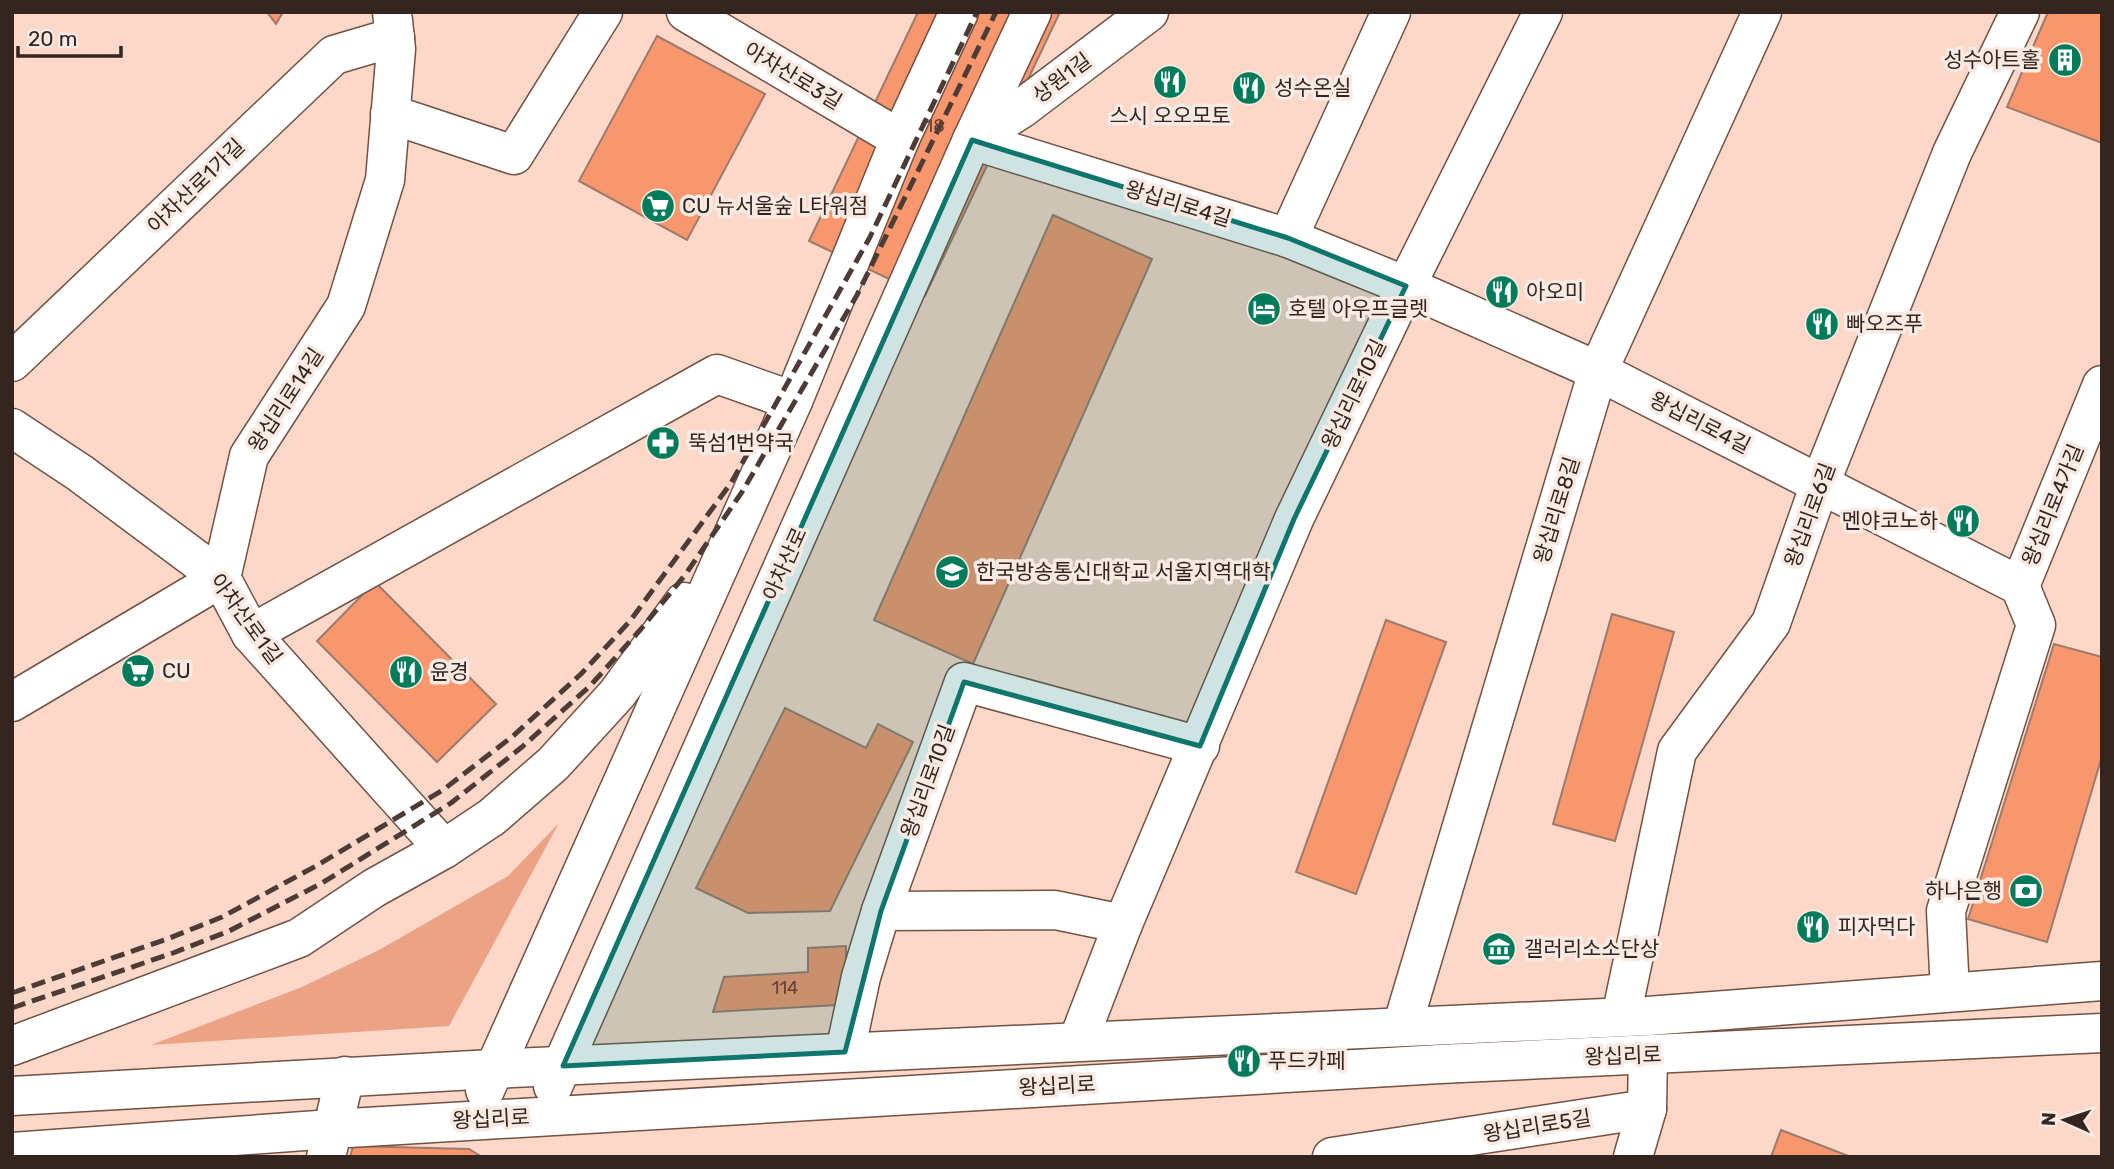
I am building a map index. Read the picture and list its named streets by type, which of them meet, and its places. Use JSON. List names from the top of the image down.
{
  "streets": {
    "street": [
      "아차산로3길",
      "상원1길",
      "아차산로1가길",
      "왕십리로4길",
      "왕십리로10길",
      "왕십리로14길",
      "왕십리로4가길",
      "왕십리로8길",
      "왕십리로6길",
      "아차산로",
      "아차산로1길",
      "왕십리로",
      "왕십리로5길"
    ]
  },
  "crossings": [
    ["상원1길", "왕십리로4길"],
    ["상원1길", "아차산로"],
    ["아차산로1가길", "왕십리로14길"],
    ["왕십리로4길", "왕십리로10길"],
    ["왕십리로4길", "왕십리로4가길"],
    ["왕십리로4길", "왕십리로8길"],
    ["왕십리로4길", "왕십리로6길"],
    ["왕십리로4길", "아차산로"],
    ["왕십리로10길", "왕십리로"],
    ["왕십리로14길", "아차산로1길"],
    ["왕십리로8길", "왕십리로"],
    ["왕십리로6길", "왕십리로"],
    ["아차산로", "왕십리로"]
  ],
  "places": {
    "building": ["성수아트홀"],
    "restaurant": [
      "스시 오오모토",
      "성수온실",
      "아오미",
      "빠오즈푸",
      "멘야코노하",
      "윤경",
      "피자먹다",
      "푸드카페"
    ],
    "supermarket": ["CU 뉴서울숲 L타워점", "CU"],
    "hotel": ["호텔 아우프글렛"],
    "pharmacy": ["뚝섬1번약국"],
    "school or university": ["한국방송통신대학교 서울지역대학"],
    "bank": ["하나은행"],
    "museum": ["갤러리소소단상"]
  },
  "house_numbers": ["18", "114"],
  "scale_bar": "20 m",
  "north": "left"
}
